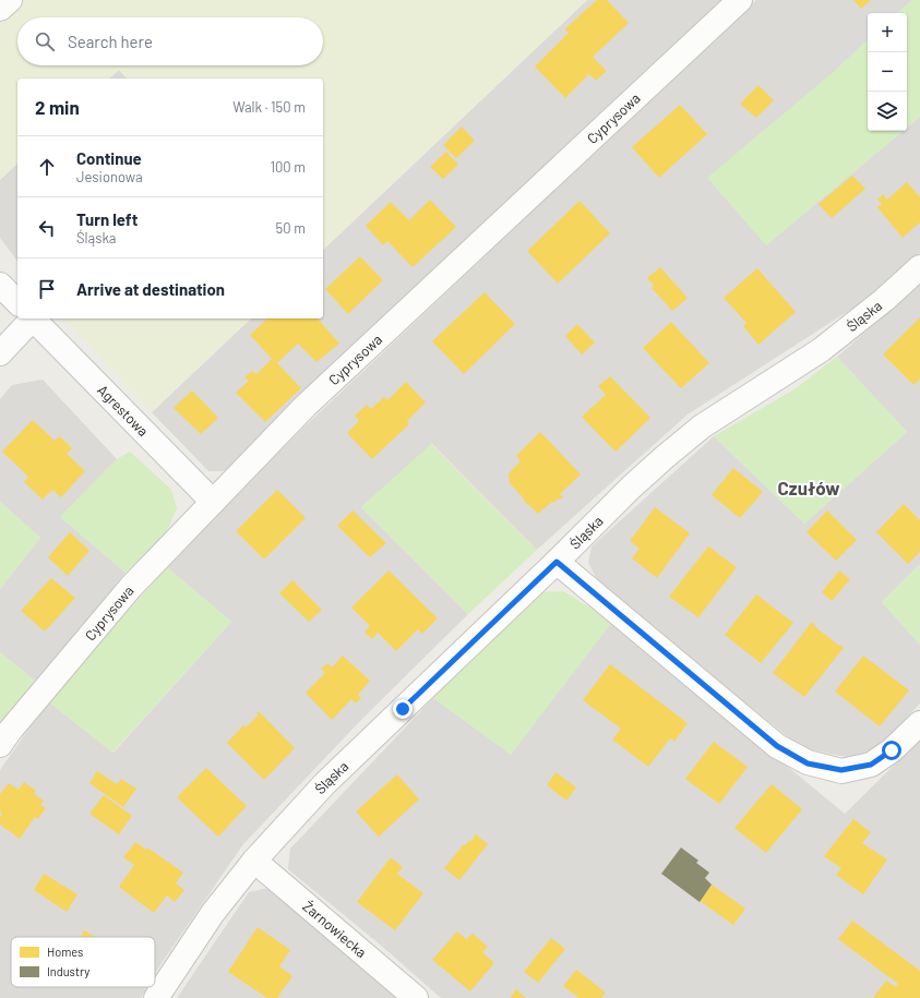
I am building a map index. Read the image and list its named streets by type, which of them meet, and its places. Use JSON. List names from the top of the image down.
{
  "streets": {
    "street": [
      "Cyprysowa",
      "Śląska",
      "Agrestowa",
      "Żarnowiecka"
    ]
  },
  "crossings": [
    ["Cyprysowa", "Agrestowa"],
    ["Śląska", "Żarnowiecka"]
  ],
  "districts": ["Czułów"],
  "legend": ["Homes", "Industry"],
  "page": {
    "map_buttons": ["+", "−"],
    "search": "Search here",
    "heading": ["2 min", "Walk · 150 m"],
    "list": [
      ["Continue", "Jesionowa", "100 m"],
      ["Turn left", "Śląska", "50 m"],
      "Arrive at destination"
    ]
  }
}
